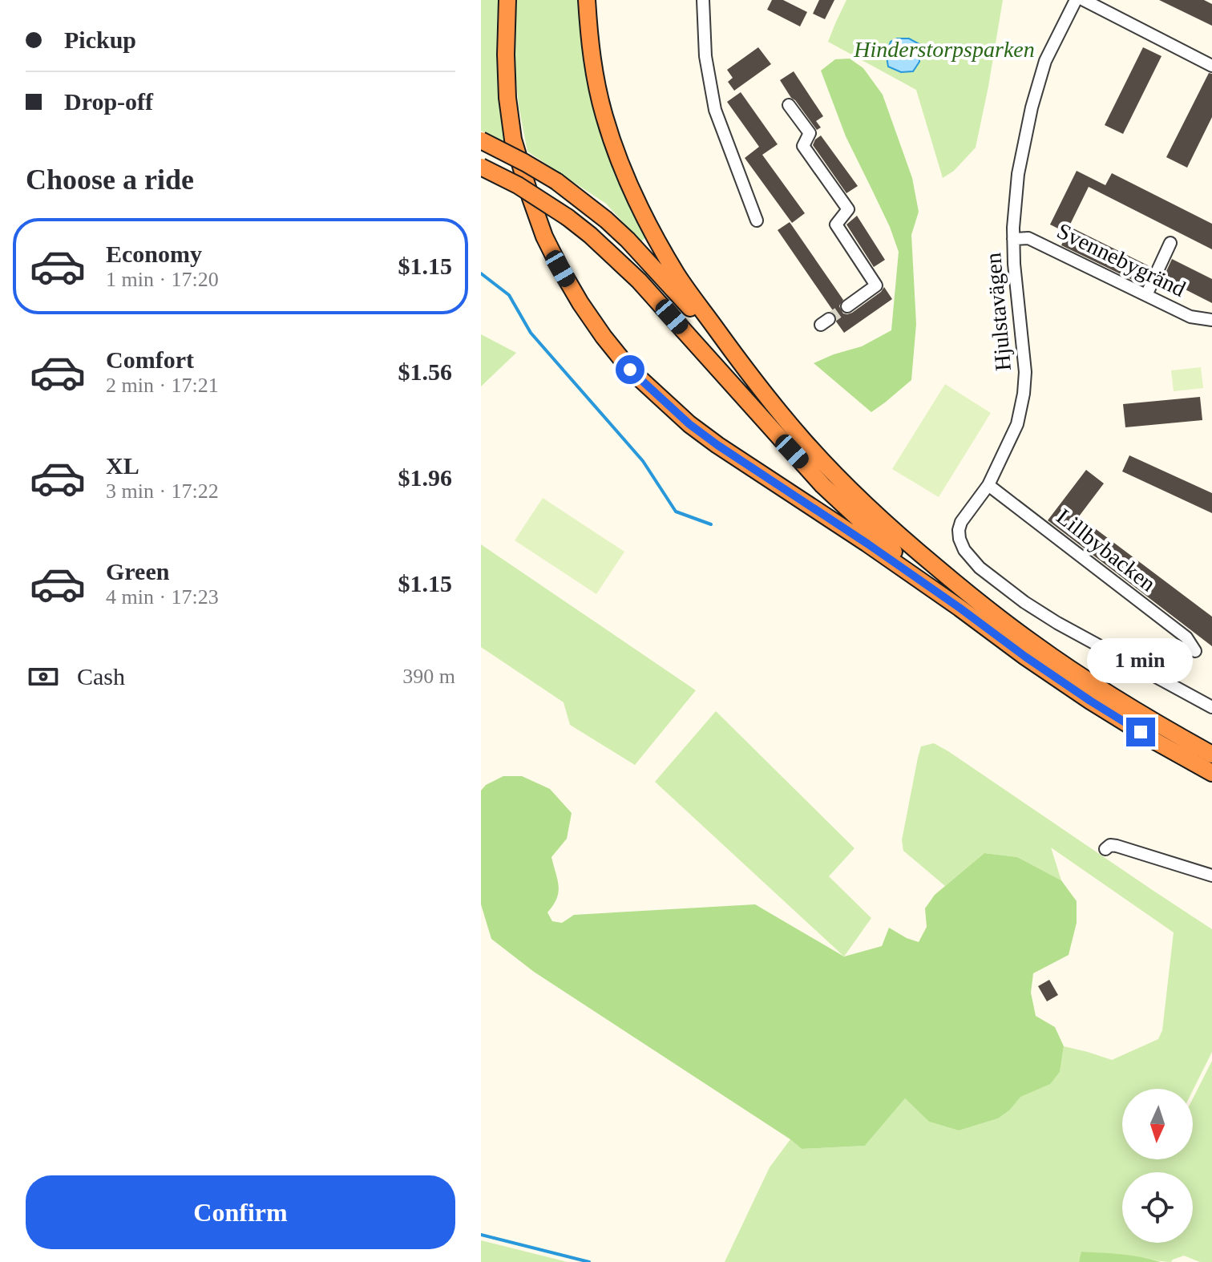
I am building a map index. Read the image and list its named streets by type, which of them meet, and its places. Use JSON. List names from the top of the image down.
{
  "streets": {
    "street": ["Svennebygränd", "Hjulstavägen", "Lillbybacken"]
  },
  "crossings": [
    ["Svennebygränd", "Hjulstavägen"],
    ["Hjulstavägen", "Lillbybacken"]
  ],
  "parks": ["Hinderstorpsparken"],
  "north": "bottom",
  "page": {
    "banner": ["Pickup", "Drop-off"],
    "heading": "Choose a ride",
    "list": [
      {
        "name": "Economy",
        "note": "1 min · 17:20",
        "value": "$1.15"
      },
      {
        "name": "Comfort",
        "note": "2 min · 17:21",
        "value": "$1.56"
      },
      {
        "name": "XL",
        "note": "3 min · 17:22",
        "value": "$1.96"
      },
      {
        "name": "Green",
        "note": "4 min · 17:23",
        "value": "$1.15"
      }
    ],
    "bubble": "1 min",
    "pay": ["Cash", "390 m"],
    "buttons": "Confirm"
  }
}
